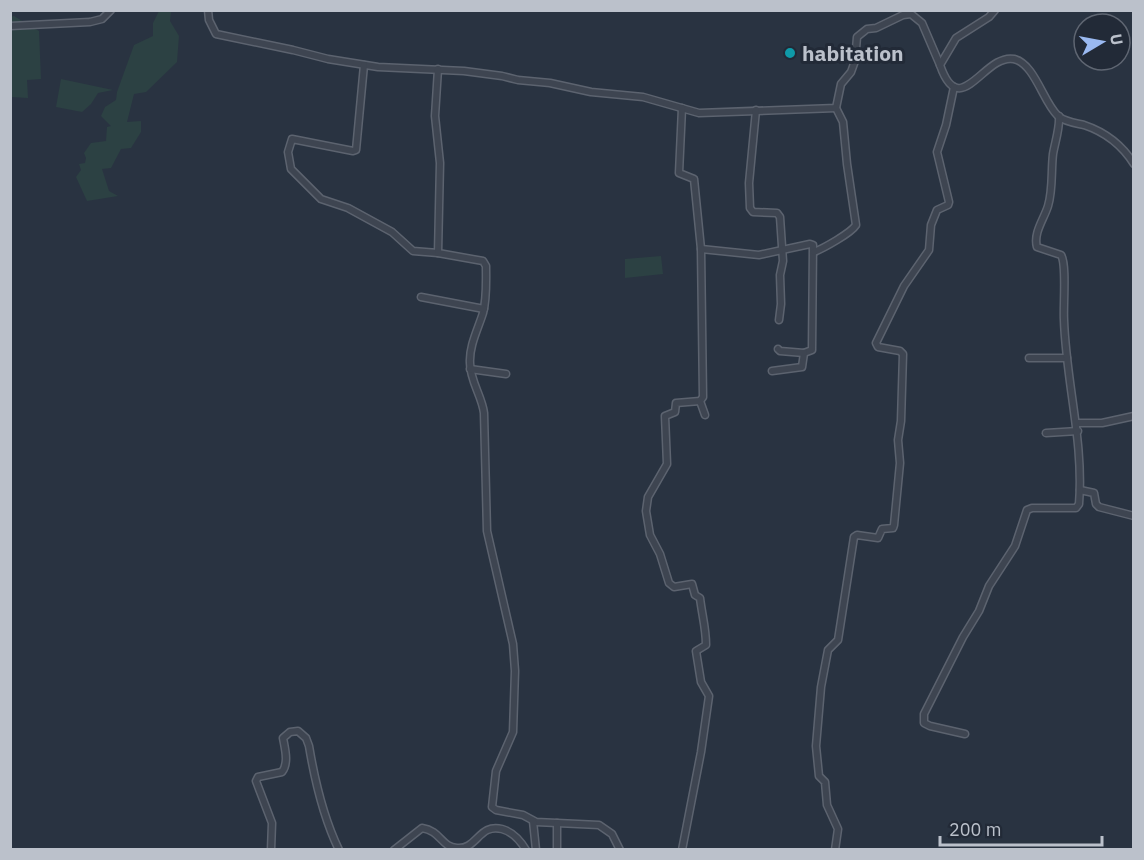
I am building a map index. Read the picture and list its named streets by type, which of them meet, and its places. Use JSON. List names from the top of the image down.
{
  "places": ["habitation"],
  "scale_bar": "200 m",
  "north": "right"
}
